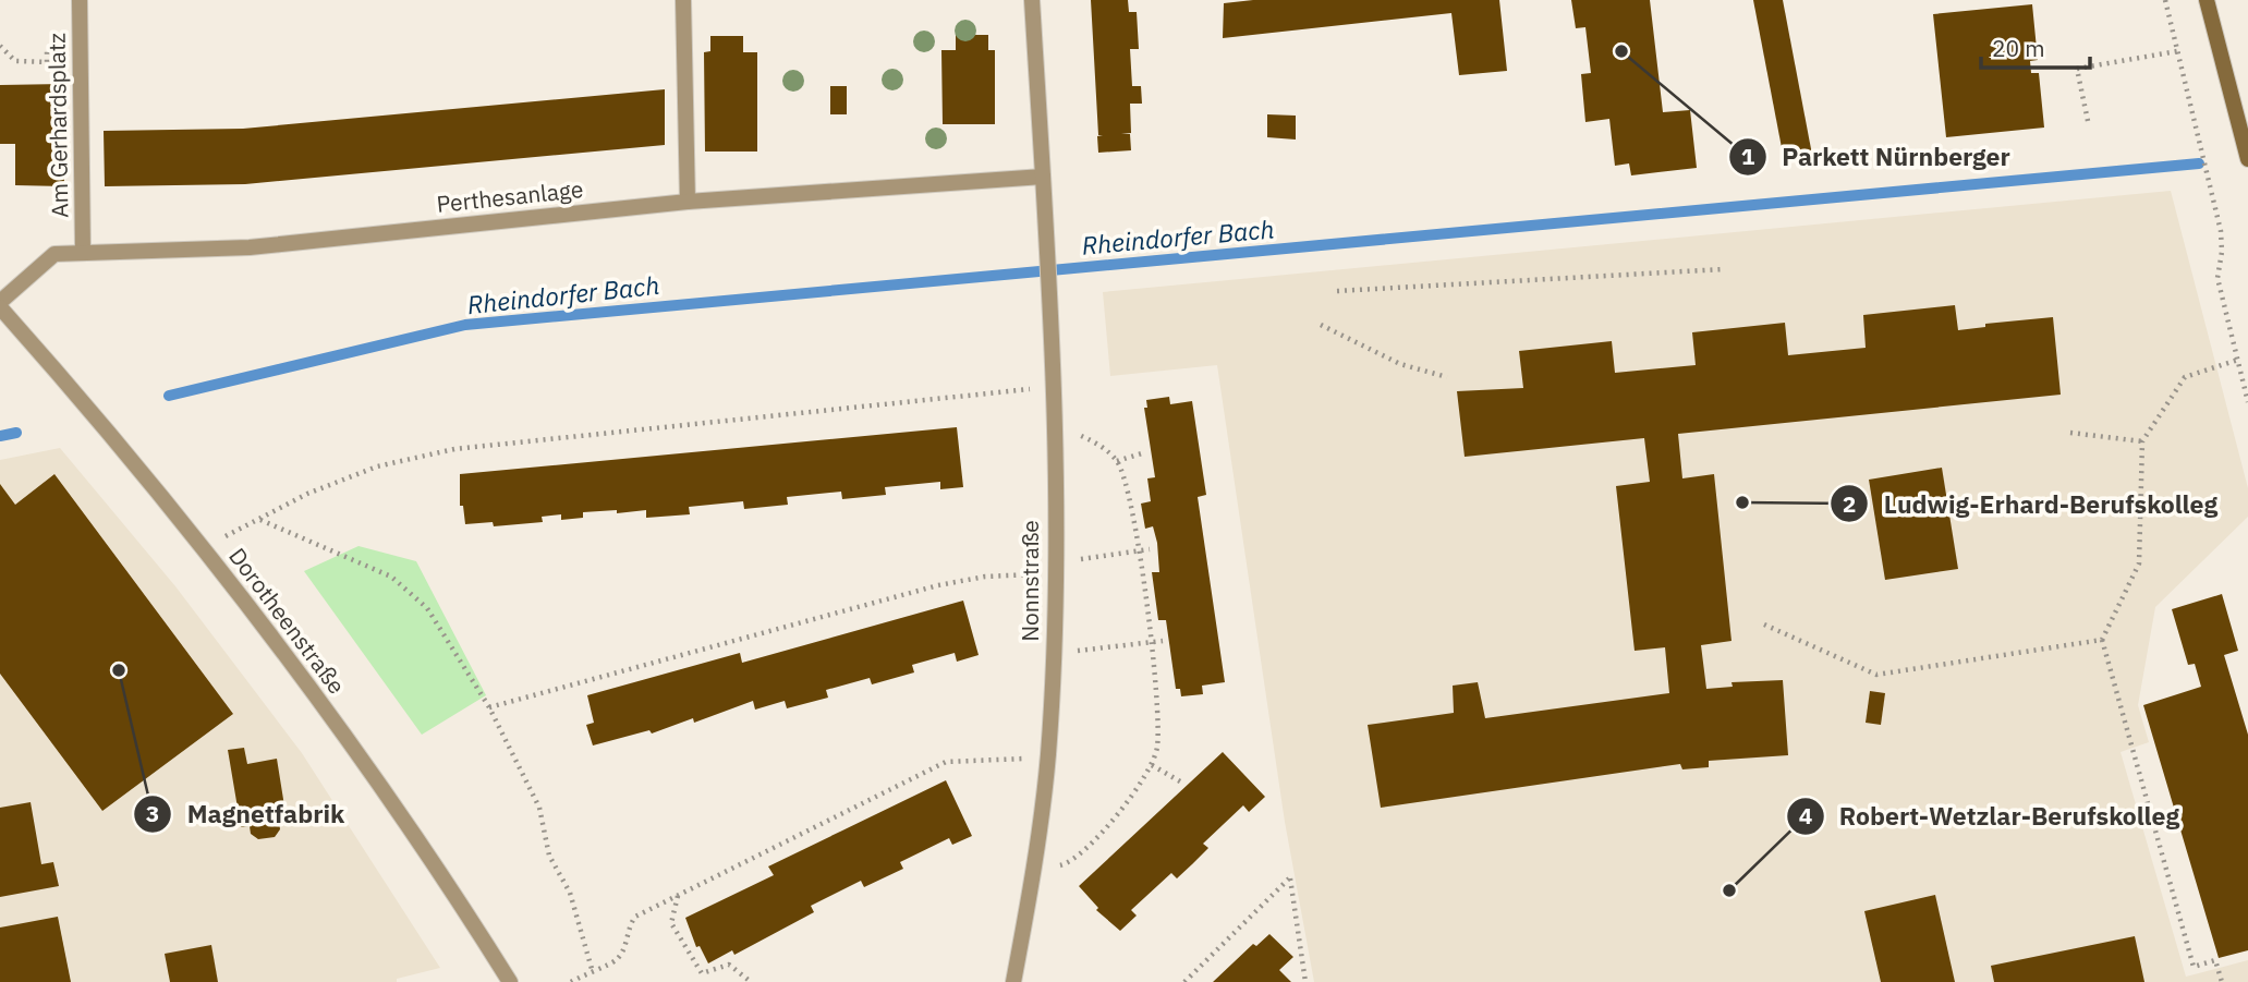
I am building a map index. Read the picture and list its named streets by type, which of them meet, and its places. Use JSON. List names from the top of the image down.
{
  "streets": {
    "street": [
      "Am Gerhardsplatz",
      "Perthesanlage",
      "Nonnstraße",
      "Dorotheenstraße"
    ]
  },
  "crossings": [
    ["Am Gerhardsplatz", "Perthesanlage"],
    ["Perthesanlage", "Nonnstraße"],
    ["Perthesanlage", "Dorotheenstraße"]
  ],
  "water": ["Rheindorfer Bach"],
  "places": [
    "Parkett Nürnberger",
    "Ludwig-Erhard-Berufskolleg",
    "Magnetfabrik",
    "Robert-Wetzlar-Berufskolleg"
  ],
  "scale_bar": "20 m"
}
